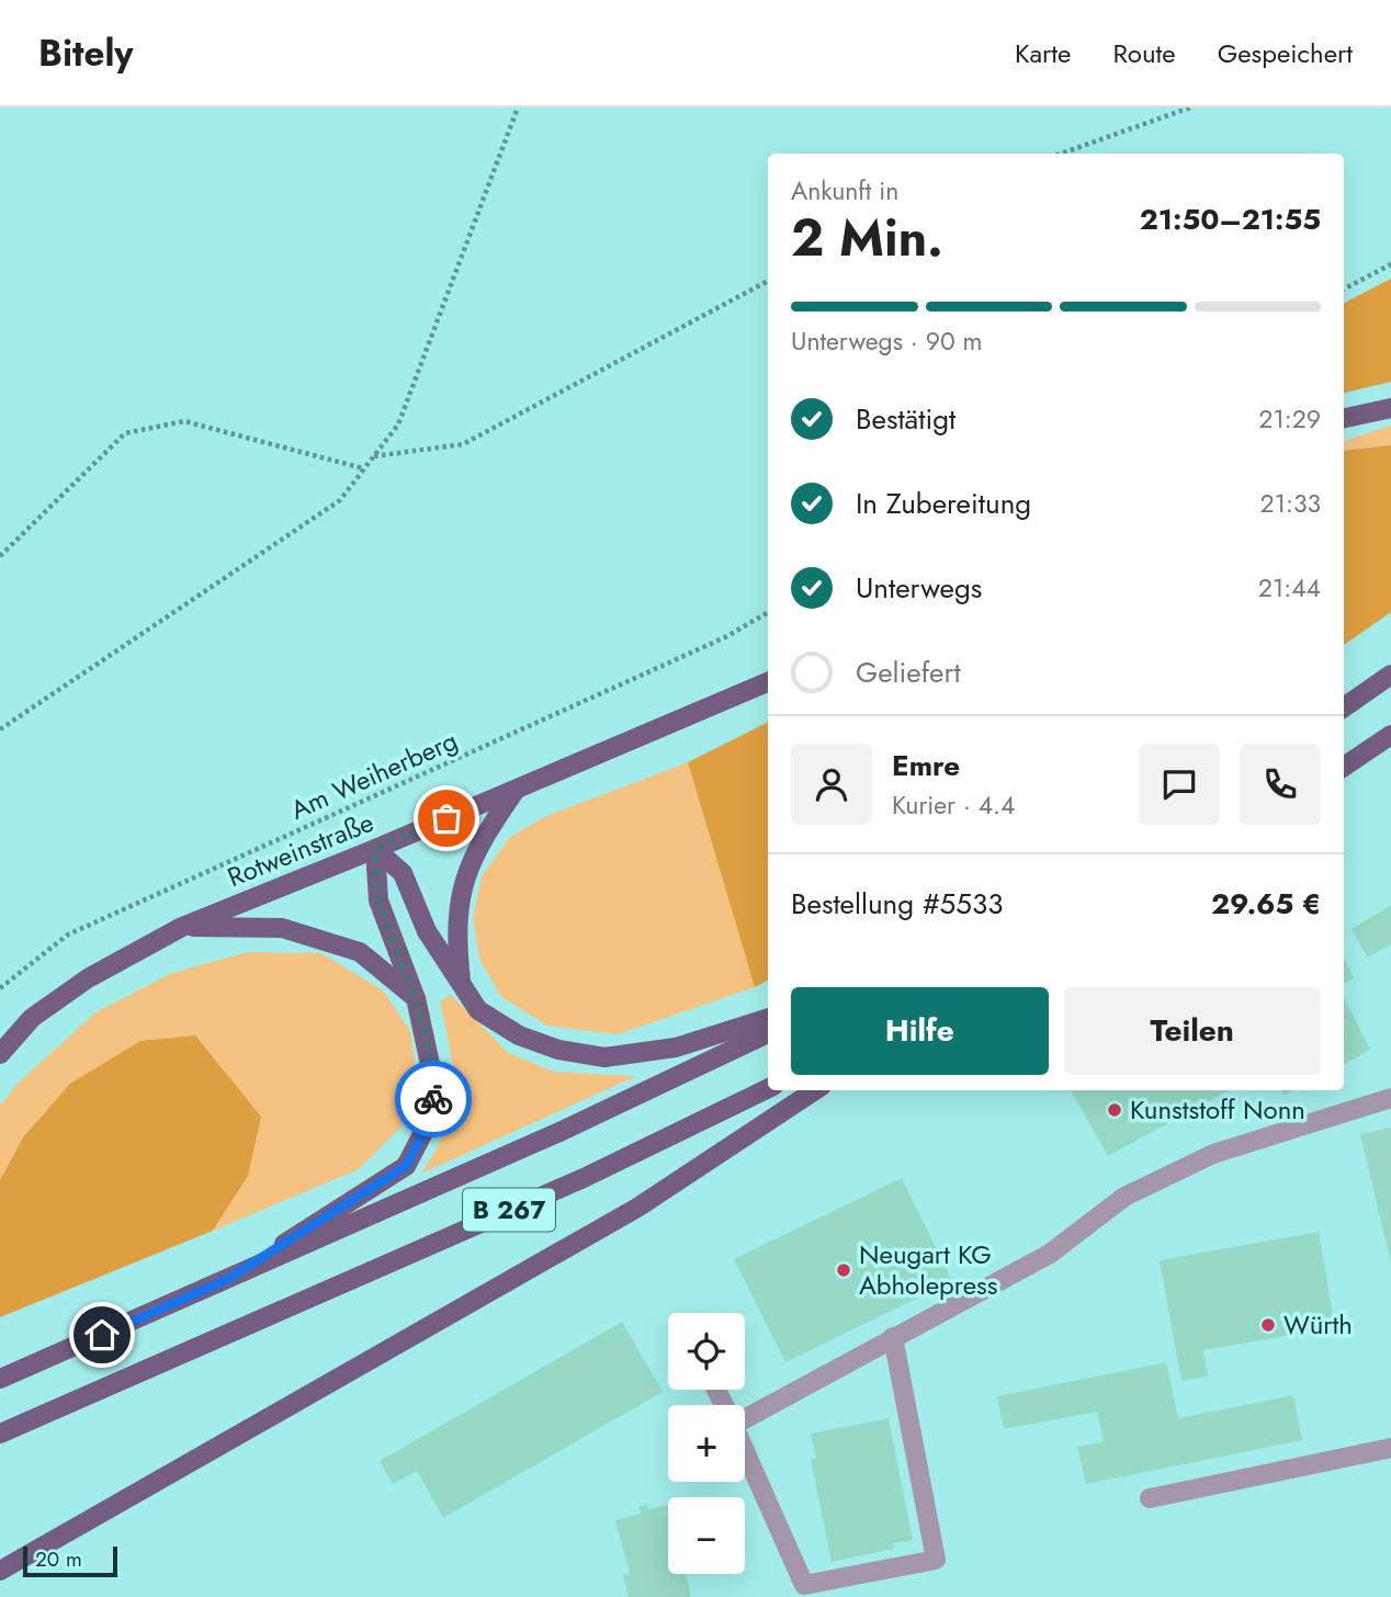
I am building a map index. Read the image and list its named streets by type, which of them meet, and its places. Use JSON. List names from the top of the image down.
{
  "streets": {
    "main road": ["Rotweinstraße", "B 267"],
    "path": ["Am Weiherberg"]
  },
  "places": ["Kunststoff Nonn", "Neugart KG Abholepress", "Würth"],
  "scale_bar": "20 m",
  "page": {
    "header": "Bitely",
    "nav": ["Karte", "Route", "Gespeichert"],
    "heading": ["2 Min.", "Ankunft in", "21:50–21:55"],
    "panel": [
      "Emre",
      "Kurier · 4.4",
      "Bestellung #5533",
      "29.65 €"
    ],
    "bar": "Unterwegs · 90 m",
    "list": [
      ["Bestätigt", "21:29"],
      ["In Zubereitung", "21:33"],
      ["Unterwegs", "21:44"],
      "Geliefert"
    ],
    "buttons": ["Hilfe", "Teilen"],
    "map_buttons": ["+", "−"],
    "scale": "20 m"
  }
}
